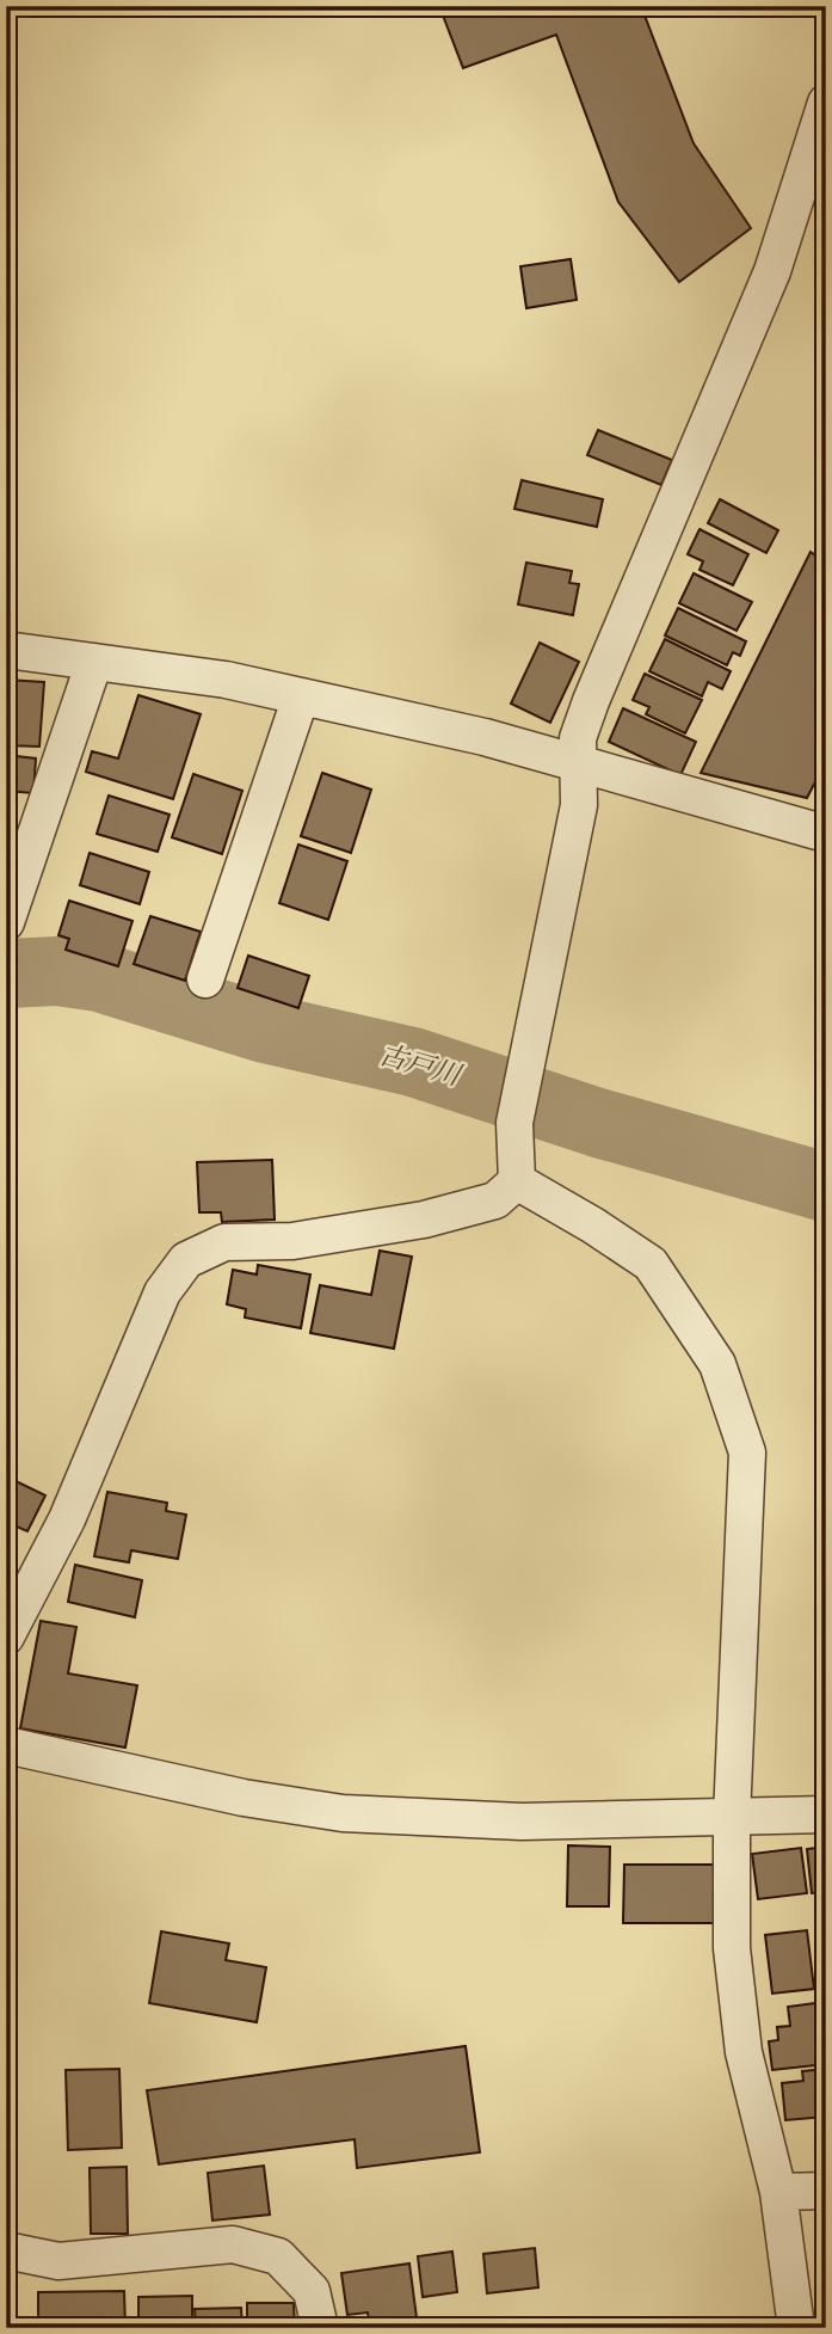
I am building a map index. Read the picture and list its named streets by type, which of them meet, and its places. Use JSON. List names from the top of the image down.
{
  "water": ["古戸川"]
}
